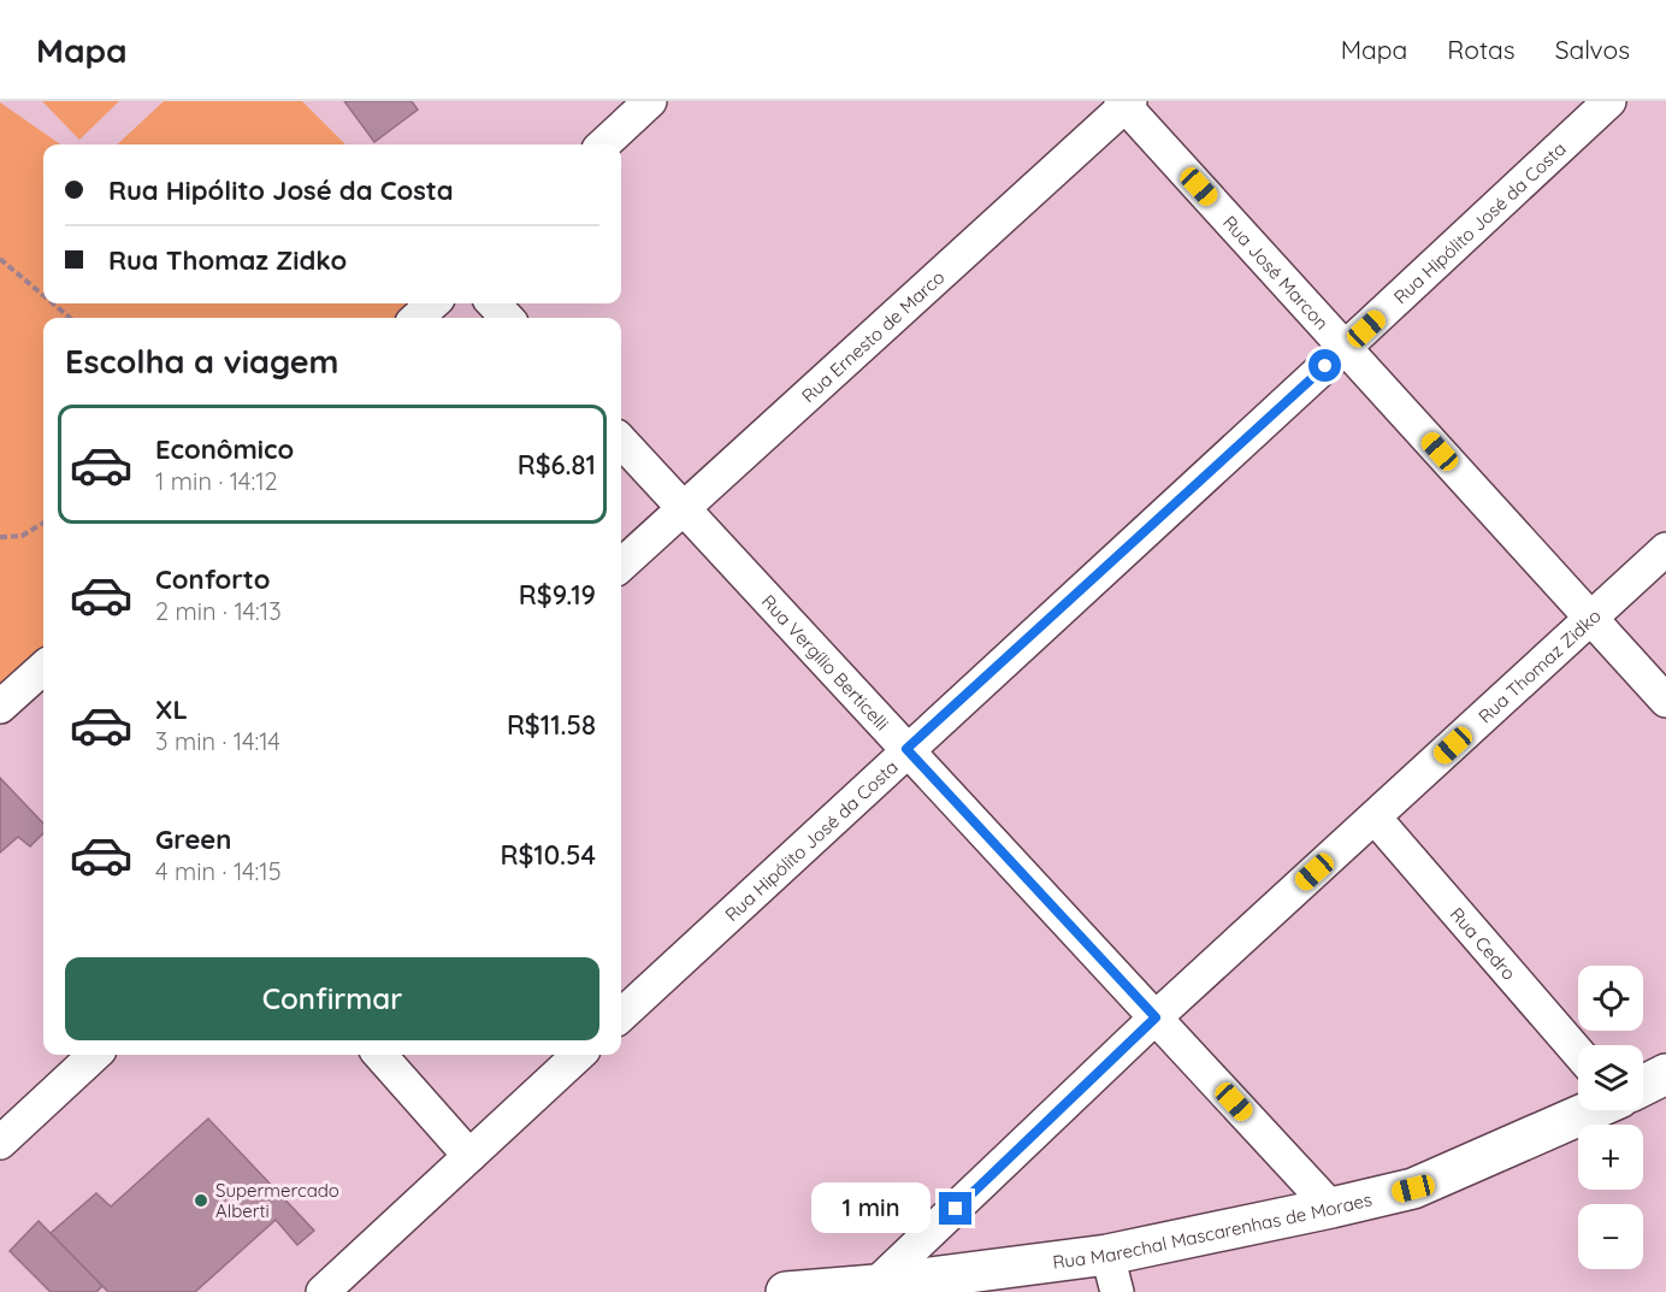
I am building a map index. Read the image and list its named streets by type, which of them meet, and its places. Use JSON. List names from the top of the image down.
{
  "streets": {
    "street": [
      "Rua Hipólito José da Costa",
      "Rua José Marcon",
      "Rua Ernesto de Marco",
      "Rua Vergílio Berticelli",
      "Rua Thomaz Zidko",
      "Rua Cedro",
      "Rua Marechal Mascarenhas de Moraes"
    ]
  },
  "crossings": [
    ["Rua Hipólito José da Costa", "Rua José Marcon"],
    ["Rua Hipólito José da Costa", "Rua Vergílio Berticelli"],
    ["Rua José Marcon", "Rua Ernesto de Marco"],
    ["Rua José Marcon", "Rua Thomaz Zidko"],
    ["Rua Ernesto de Marco", "Rua Vergílio Berticelli"],
    ["Rua Vergílio Berticelli", "Rua Thomaz Zidko"],
    ["Rua Vergílio Berticelli", "Rua Marechal Mascarenhas de Moraes"],
    ["Rua Thomaz Zidko", "Rua Cedro"],
    ["Rua Thomaz Zidko", "Rua Marechal Mascarenhas de Moraes"]
  ],
  "places": ["Supermercado Alberti"],
  "page": {
    "header": "Mapa",
    "nav": ["Mapa", "Rotas", "Salvos"],
    "banner": ["Rua Hipólito José da Costa", "Rua Thomaz Zidko"],
    "heading": "Escolha a viagem",
    "list": [
      {
        "name": "Econômico",
        "note": "1 min · 14:12",
        "value": "R$6.81"
      },
      {
        "name": "Conforto",
        "note": "2 min · 14:13",
        "value": "R$9.19"
      },
      {
        "name": "XL",
        "note": "3 min · 14:14",
        "value": "R$11.58"
      },
      {
        "name": "Green",
        "note": "4 min · 14:15",
        "value": "R$10.54"
      }
    ],
    "buttons": "Confirmar",
    "map_buttons": ["+", "−"],
    "bubble": "1 min"
  }
}
